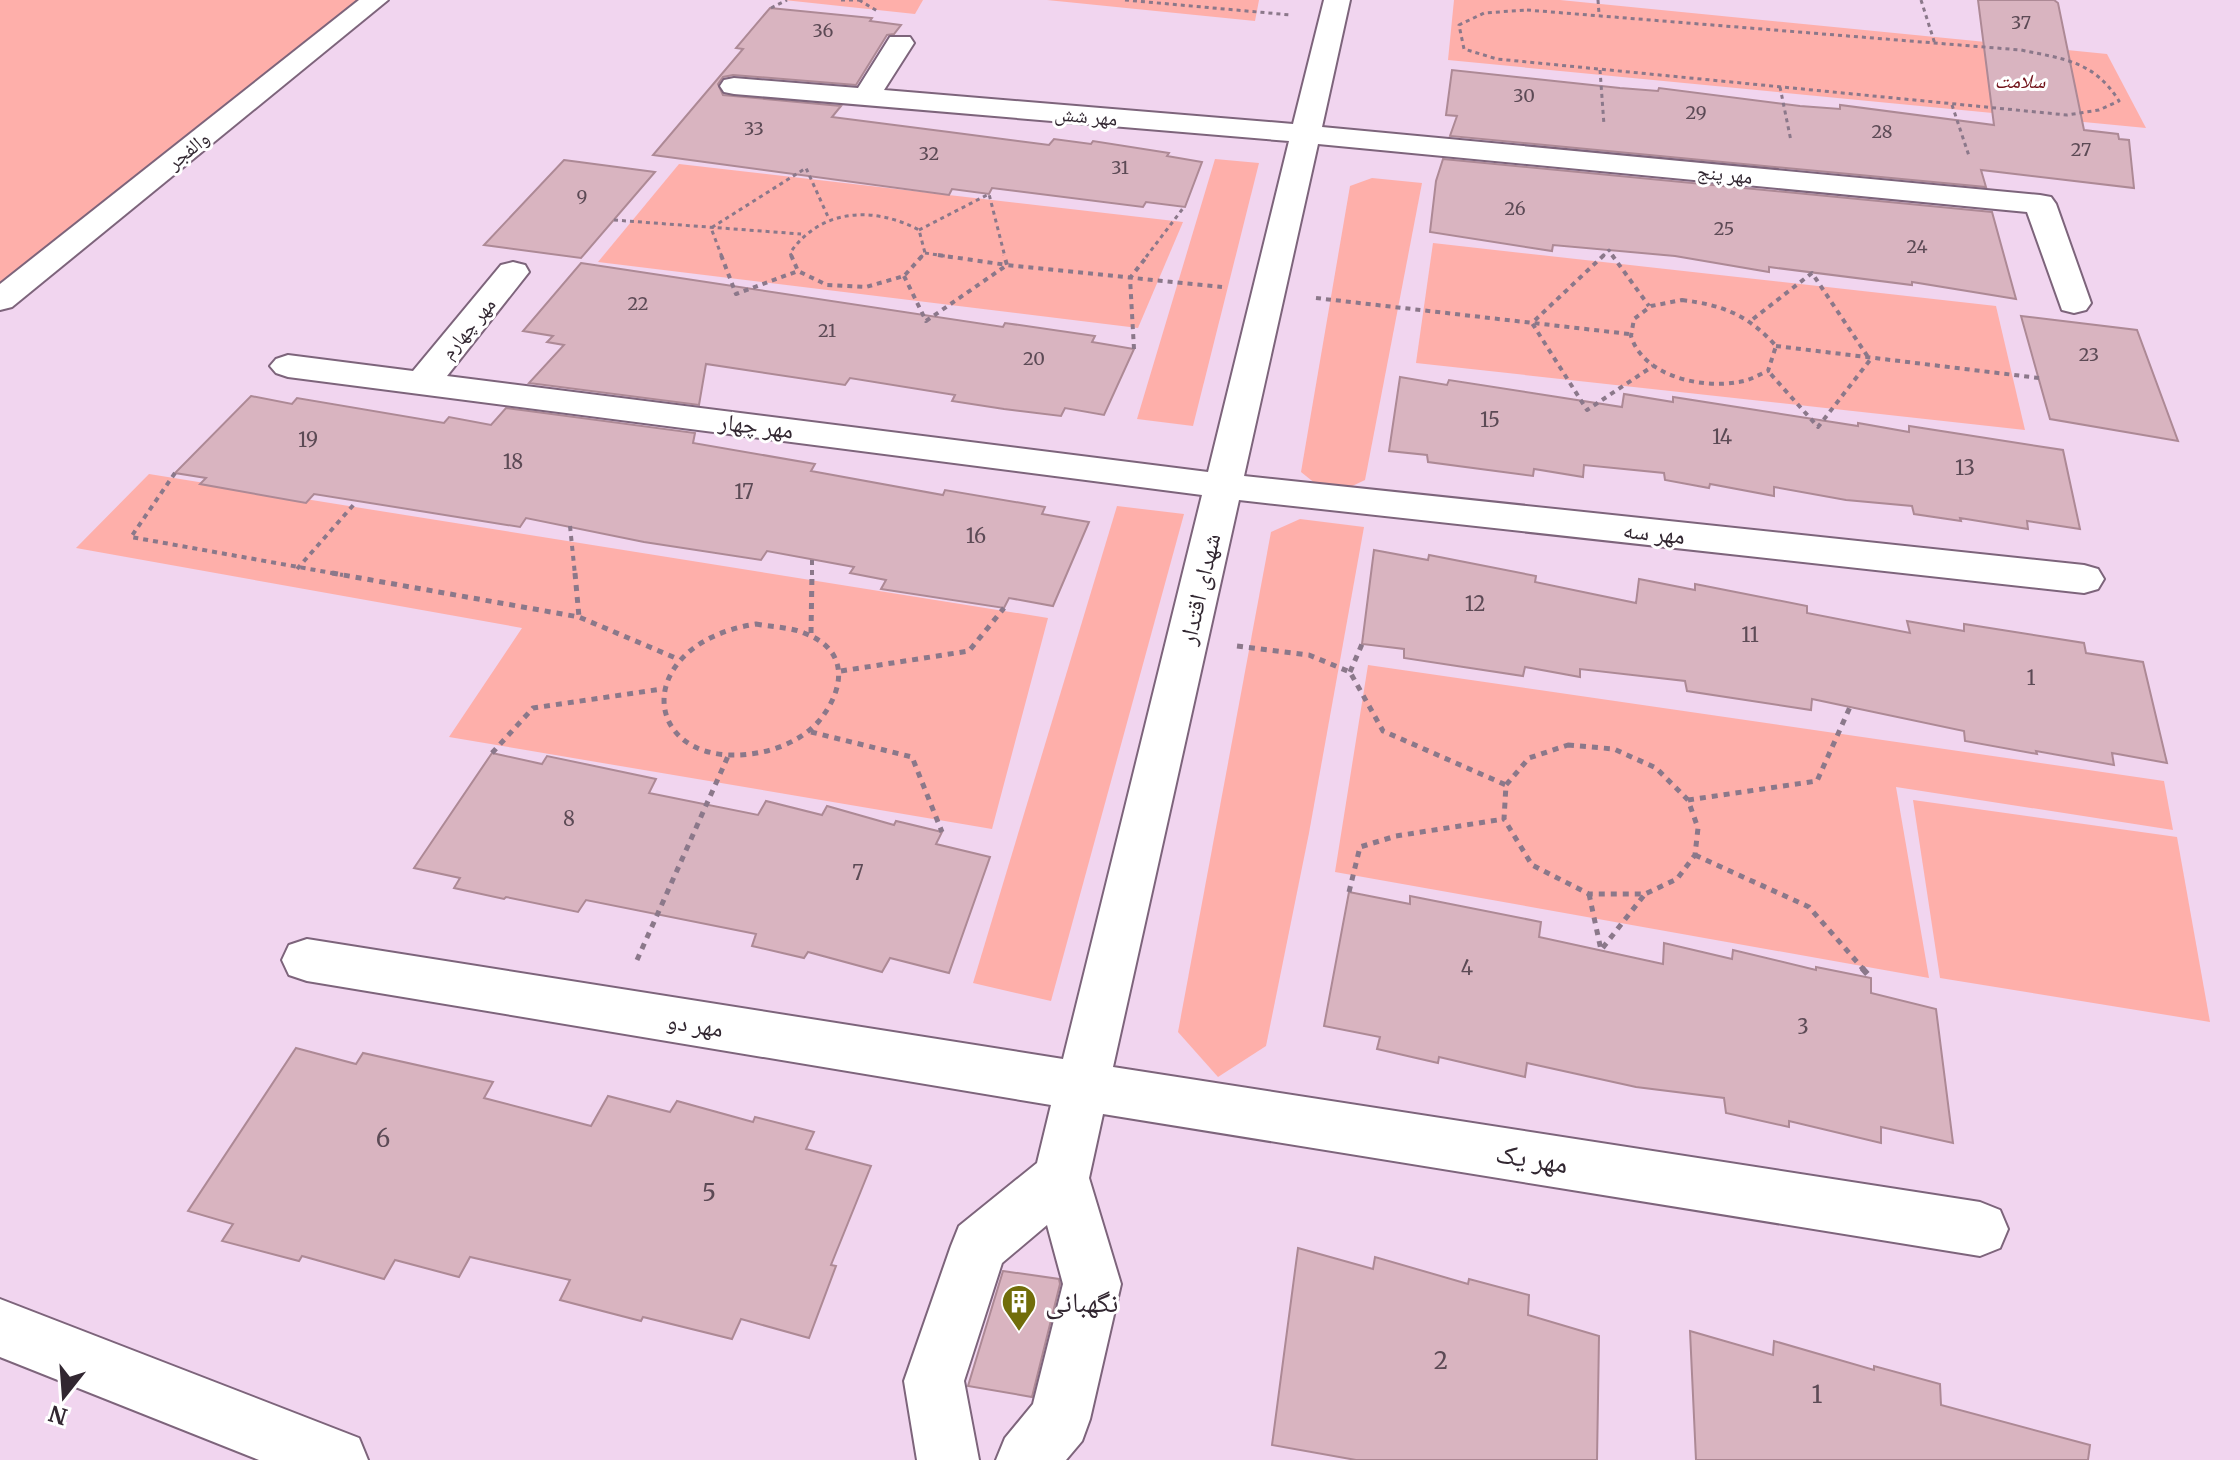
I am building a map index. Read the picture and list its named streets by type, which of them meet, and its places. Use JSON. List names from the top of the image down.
{
  "streets": {
    "street": [
      "مهر شش",
      "والفجر",
      "مهر پنج",
      "مهر چهارم",
      "مهر چهار",
      "مهر سه",
      "شهدای اقتدار",
      "مهر دو",
      "مهر یک"
    ]
  },
  "crossings": [
    ["مهر شش", "مهر پنج"],
    ["مهر شش", "شهدای اقتدار"],
    ["مهر پنج", "شهدای اقتدار"],
    ["مهر چهارم", "مهر چهار"],
    ["مهر چهار", "مهر سه"],
    ["مهر چهار", "شهدای اقتدار"],
    ["مهر سه", "شهدای اقتدار"],
    ["شهدای اقتدار", "مهر دو"],
    ["شهدای اقتدار", "مهر یک"],
    ["مهر دو", "مهر یک"]
  ],
  "parks": ["سلامت"],
  "places": {
    "building": ["نگهبانی"]
  },
  "house_numbers": [
    "37",
    "36",
    "30",
    "29",
    "33",
    "28",
    "27",
    "32",
    "31",
    "9",
    "26",
    "25",
    "24",
    "22",
    "21",
    "23",
    "20",
    "15",
    "14",
    "19",
    "18",
    "13",
    "17",
    "16",
    "12",
    "11",
    "1",
    "8",
    "7",
    "4",
    "3",
    "6",
    "5",
    "2",
    "1"
  ],
  "north": "bottom"
}
